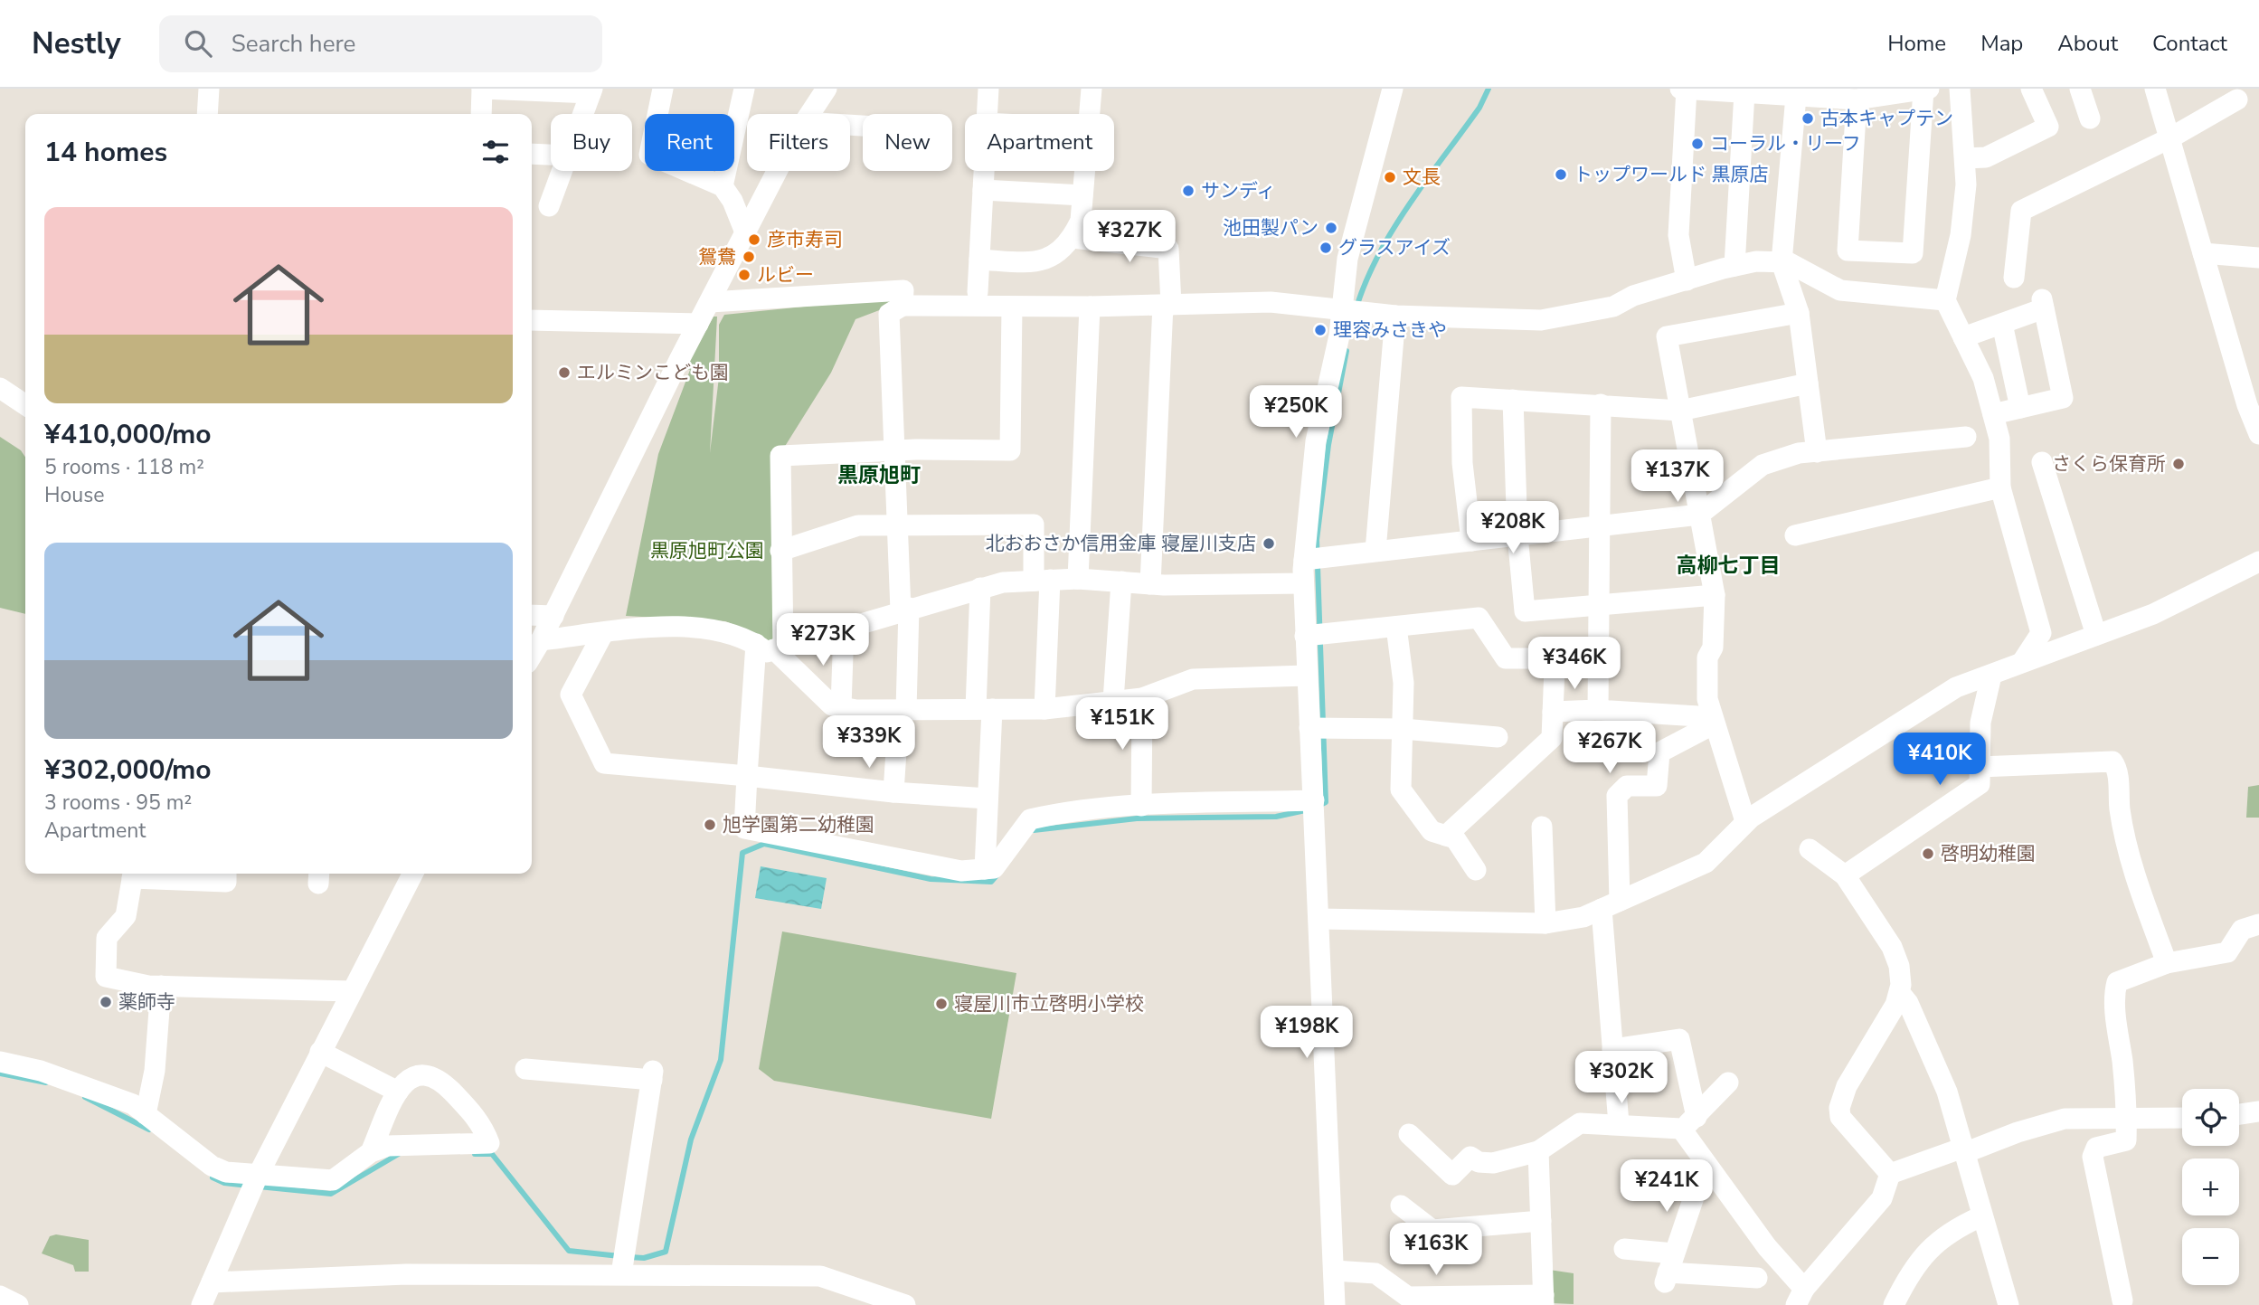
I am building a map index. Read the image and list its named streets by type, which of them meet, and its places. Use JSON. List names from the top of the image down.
{
  "districts": ["黒原旭町", "高柳七丁目"],
  "parks": ["黒原旭町公園"],
  "places": [
    "古本キャプテン",
    "コーラル・リーフ",
    "トップワールド 黒原店",
    "文長",
    "サンディ",
    "池田製パン",
    "彦市寿司",
    "グラスアイズ",
    "鴛鴦",
    "ルビー",
    "理容みさきや",
    "エルミンこども園",
    "さくら保育所",
    "北おおさか信用金庫 寝屋川支店",
    "旭学園第二幼稚園",
    "啓明幼稚園",
    "薬師寺",
    "寝屋川市立啓明小学校"
  ],
  "page": {
    "header": "Nestly",
    "search": "Search here",
    "nav": [
      "Home",
      "Map",
      "About",
      "Contact"
    ],
    "chip": [
      "Buy",
      "Rent",
      "Filters",
      "New",
      "Apartment"
    ],
    "heading": "14 homes",
    "list": [
      {
        "name": "¥410,000/mo",
        "note": "5 rooms · 118 m² · House"
      },
      {
        "name": "¥302,000/mo",
        "note": "3 rooms · 95 m² · Apartment"
      }
    ],
    "price": [
      "¥327K",
      "¥250K",
      "¥137K",
      "¥208K",
      "¥273K",
      "¥346K",
      "¥151K",
      "¥339K",
      "¥267K",
      "¥410K",
      "¥198K",
      "¥302K",
      "¥241K",
      "¥163K"
    ],
    "map_buttons": ["+", "−"]
  }
}
